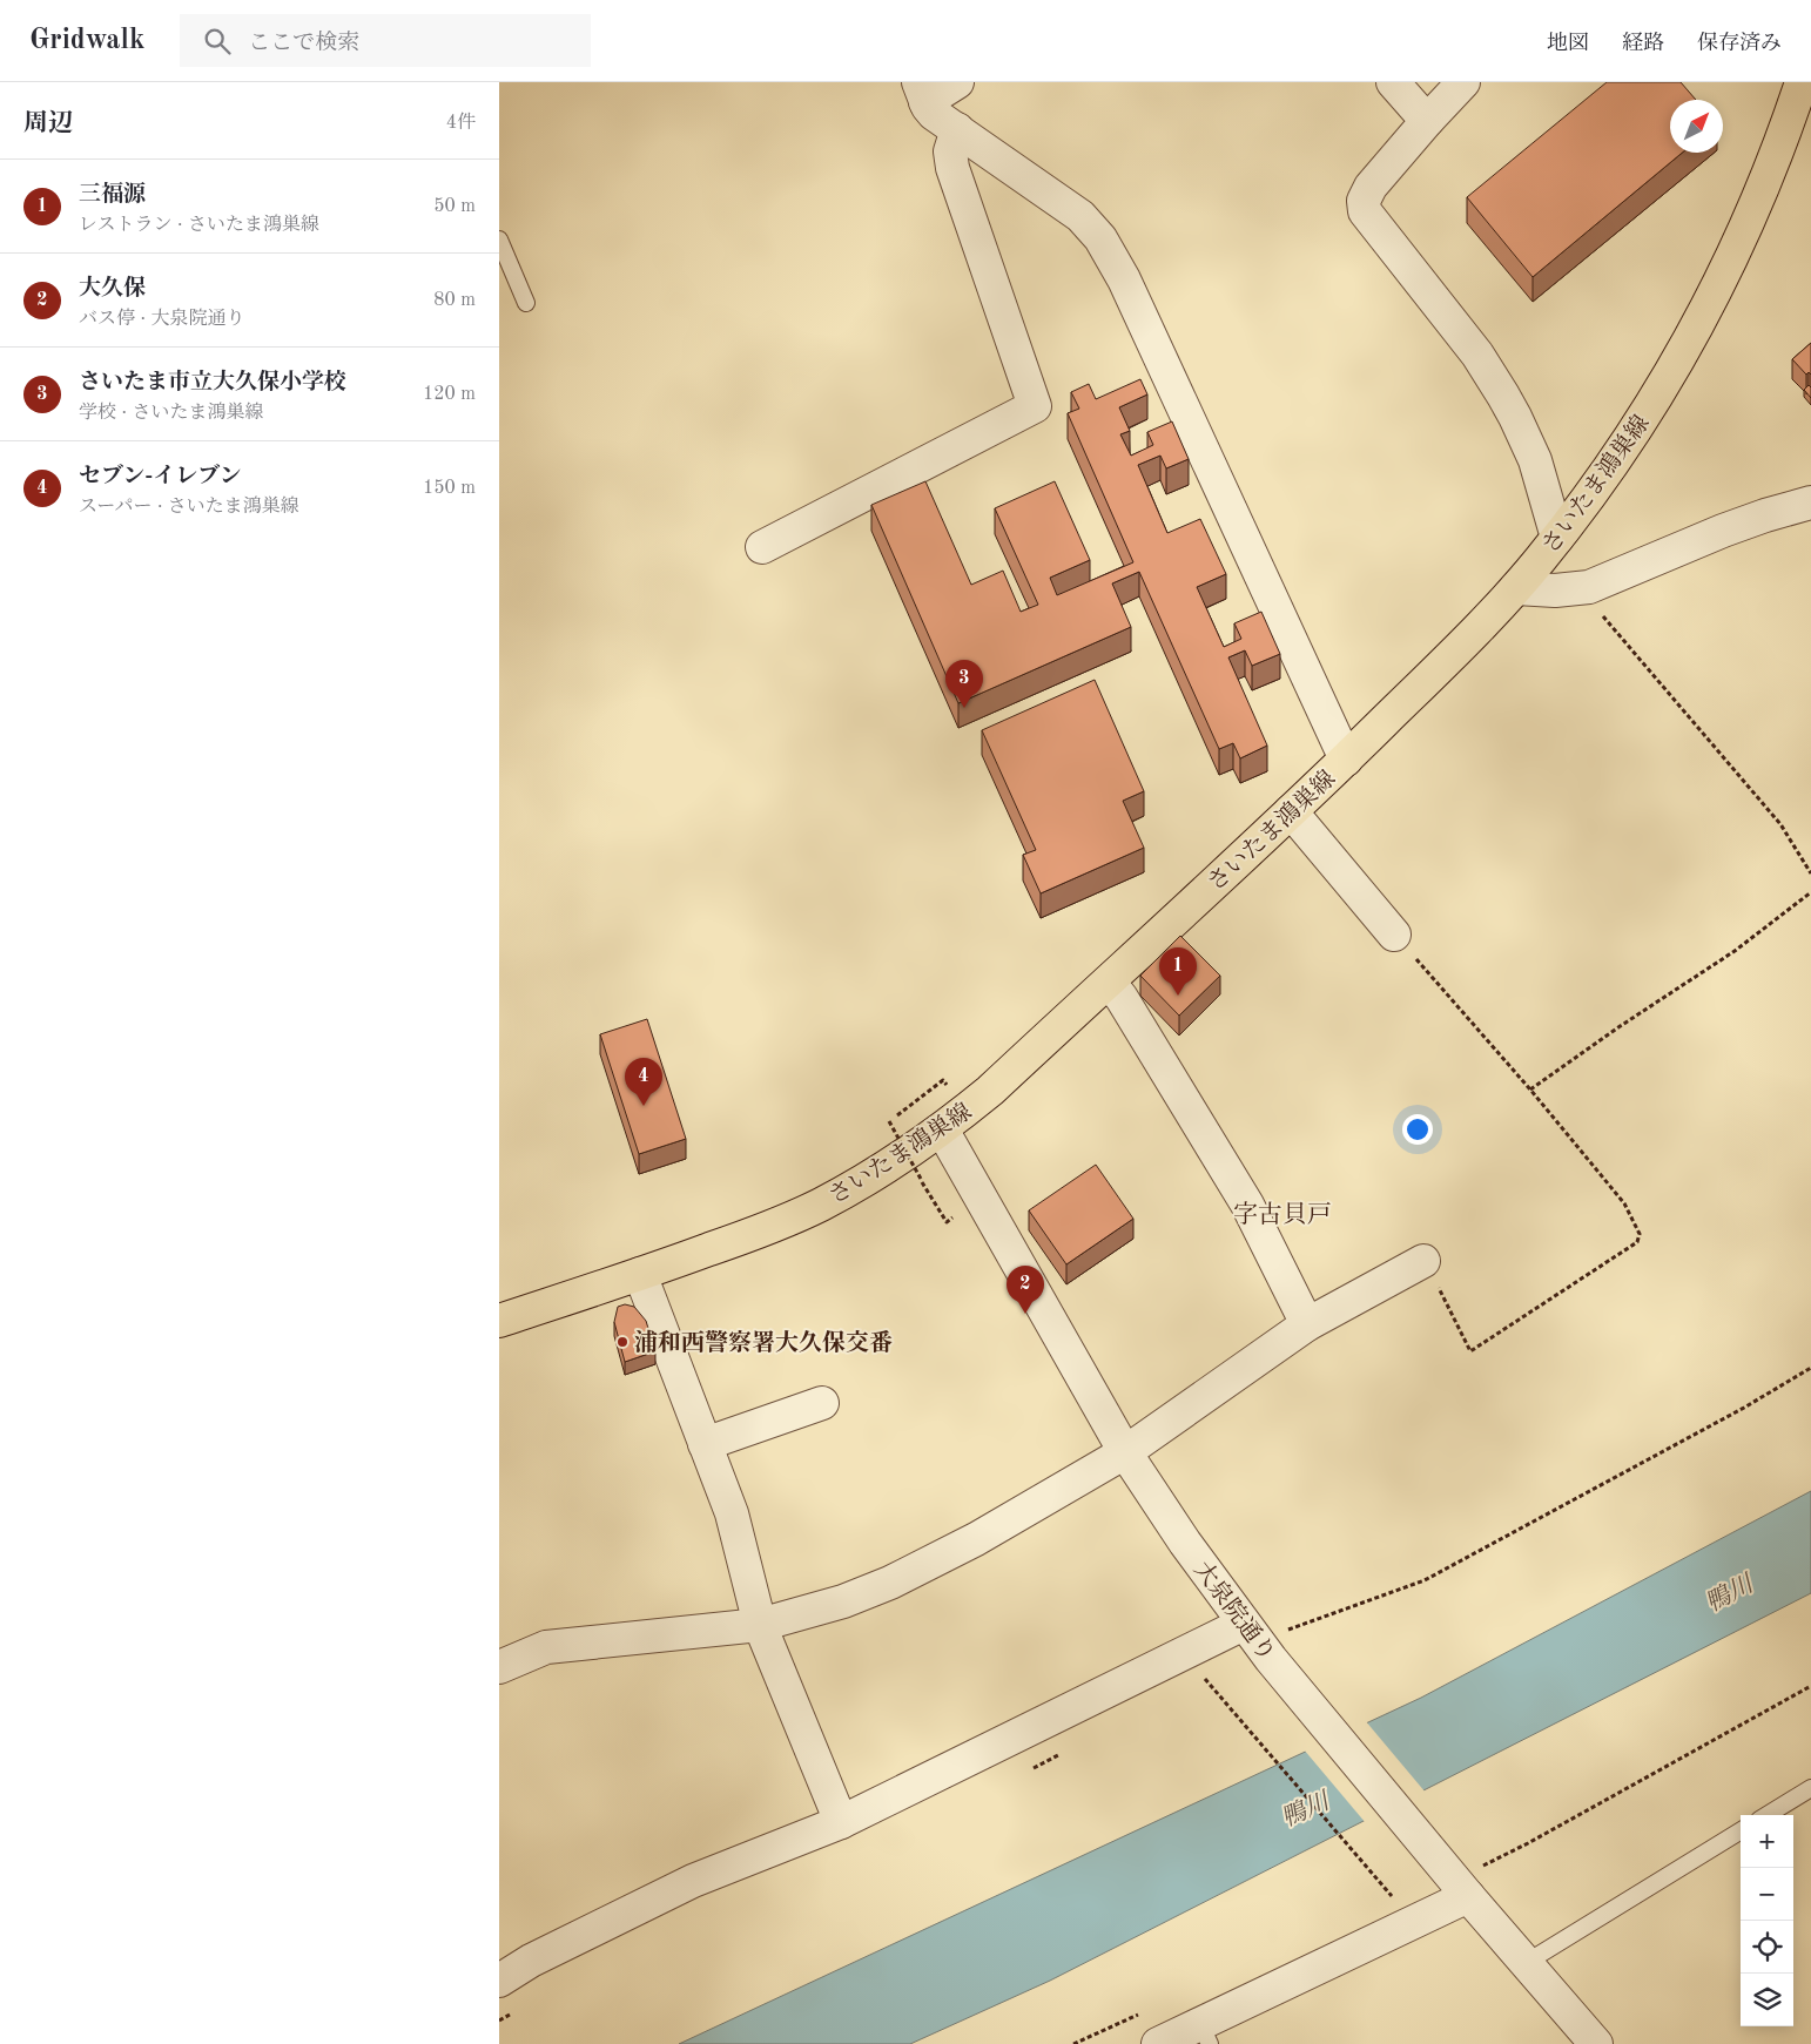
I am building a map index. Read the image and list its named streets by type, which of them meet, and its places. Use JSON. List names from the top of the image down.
{
  "streets": {
    "main road": ["さいたま鴻巣線"],
    "street": ["大泉院通り"]
  },
  "crossings": [
    ["さいたま鴻巣線", "大泉院通り"]
  ],
  "districts": ["字古貝戸"],
  "water": ["鴨川"],
  "places": ["浦和西警察署大久保交番"],
  "north": "top right",
  "page": {
    "header": "Gridwalk",
    "search": "ここで検索",
    "nav": ["地図", "経路", "保存済み"],
    "heading": ["周辺", "4件"],
    "list": [
      {
        "mark": "1",
        "name": "三福源",
        "note": "レストラン · さいたま鴻巣線",
        "value": "50 m"
      },
      {
        "mark": "2",
        "name": "大久保",
        "note": "バス停 · 大泉院通り",
        "value": "80 m"
      },
      {
        "mark": "3",
        "name": "さいたま市立大久保小学校",
        "note": "学校 · さいたま鴻巣線",
        "value": "120 m"
      },
      {
        "mark": "4",
        "name": "セブン-イレブン",
        "note": "スーパー · さいたま鴻巣線",
        "value": "150 m"
      }
    ],
    "pins": [
      "3",
      "1",
      "4",
      "2"
    ],
    "map_buttons": ["+", "−"]
  }
}
